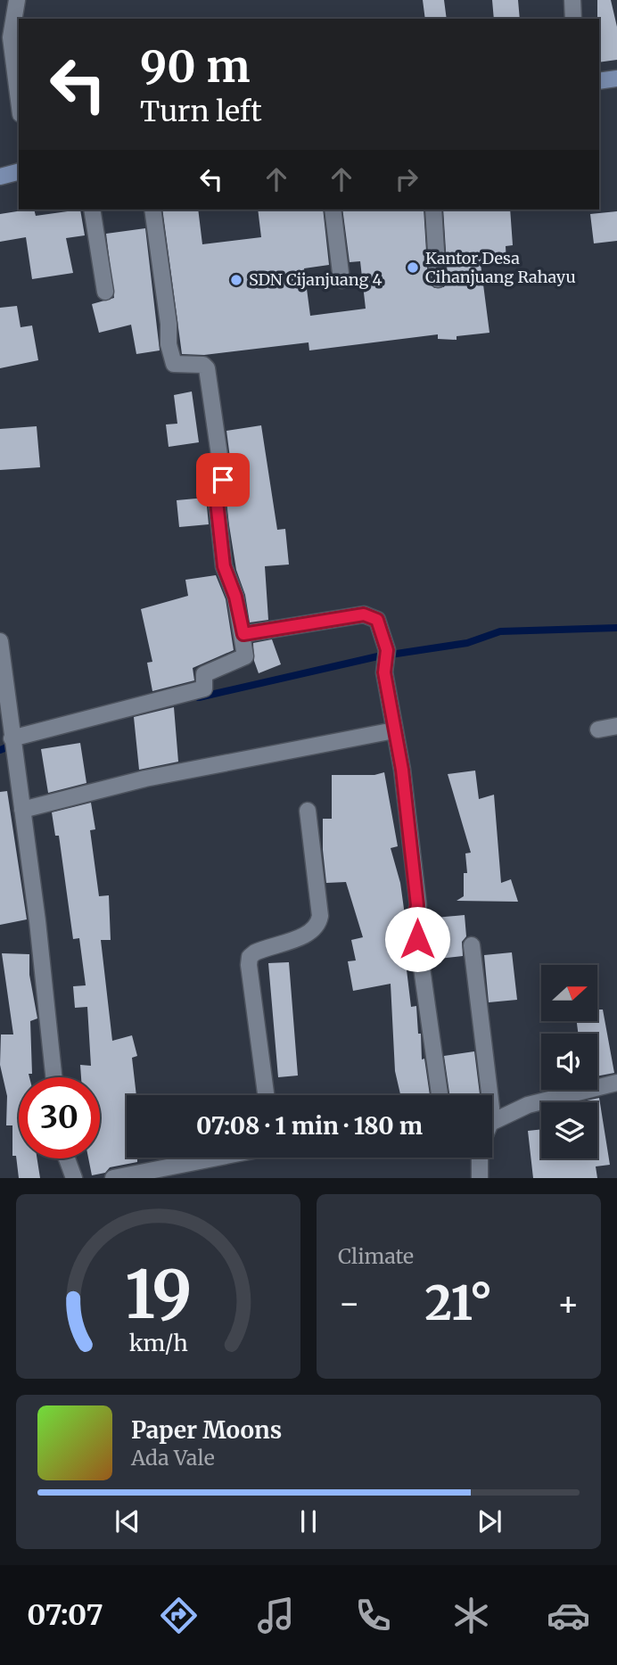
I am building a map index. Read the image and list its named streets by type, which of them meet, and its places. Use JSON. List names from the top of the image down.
{
  "places": ["Kantor Desa Cihanjuang Rahayu", "SDN Cijanjuang 4"],
  "north": "right",
  "page": {
    "turn": ["90 m", "Turn left"],
    "limit": "30",
    "trip": "07:08 · 1 min · 180 m",
    "tile": "Climate",
    "heat": ["−", "21°", "+"],
    "song": ["Paper Moons", "Ada Vale"],
    "tabs": "07:07",
    "gauge": ["19", "km/h"]
  }
}
